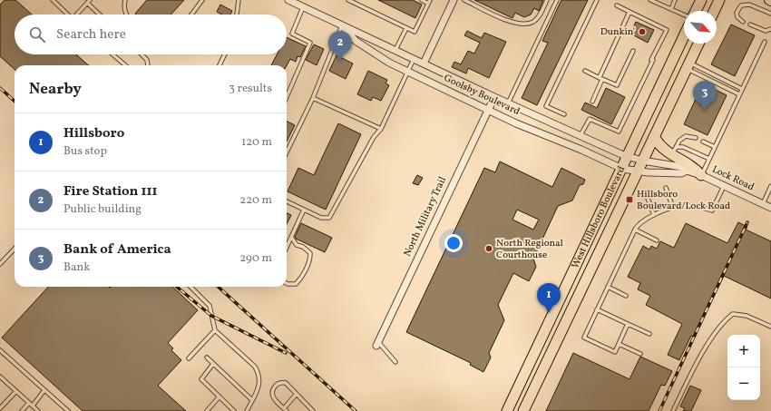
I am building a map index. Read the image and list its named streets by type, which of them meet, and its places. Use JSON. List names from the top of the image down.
{
  "streets": {
    "main road": ["West Hillsboro Boulevard"],
    "street": ["Goolsby Boulevard", "Lock Road", "North Military Trail"]
  },
  "crossings": [
    ["Goolsby Boulevard", "Lock Road"],
    ["Goolsby Boulevard", "North Military Trail"],
    ["Goolsby Boulevard", "West Hillsboro Boulevard"],
    ["Lock Road", "West Hillsboro Boulevard"]
  ],
  "places": {
    "other": ["Dunkin'", "North Regional Courthouse"],
    "transit": ["Hillsboro Boulevard/Lock Road"]
  },
  "north": "bottom right",
  "page": {
    "search": "Search here",
    "pins": ["2", "3", "1"],
    "heading": ["Nearby", "3 results"],
    "list": [
      {
        "mark": "1",
        "name": "Hillsboro",
        "note": "Bus stop",
        "value": "120 m"
      },
      {
        "mark": "2",
        "name": "Fire Station 111",
        "note": "Public building",
        "value": "220 m"
      },
      {
        "mark": "3",
        "name": "Bank of America",
        "note": "Bank",
        "value": "290 m"
      }
    ],
    "map_buttons": ["+", "−"]
  }
}
